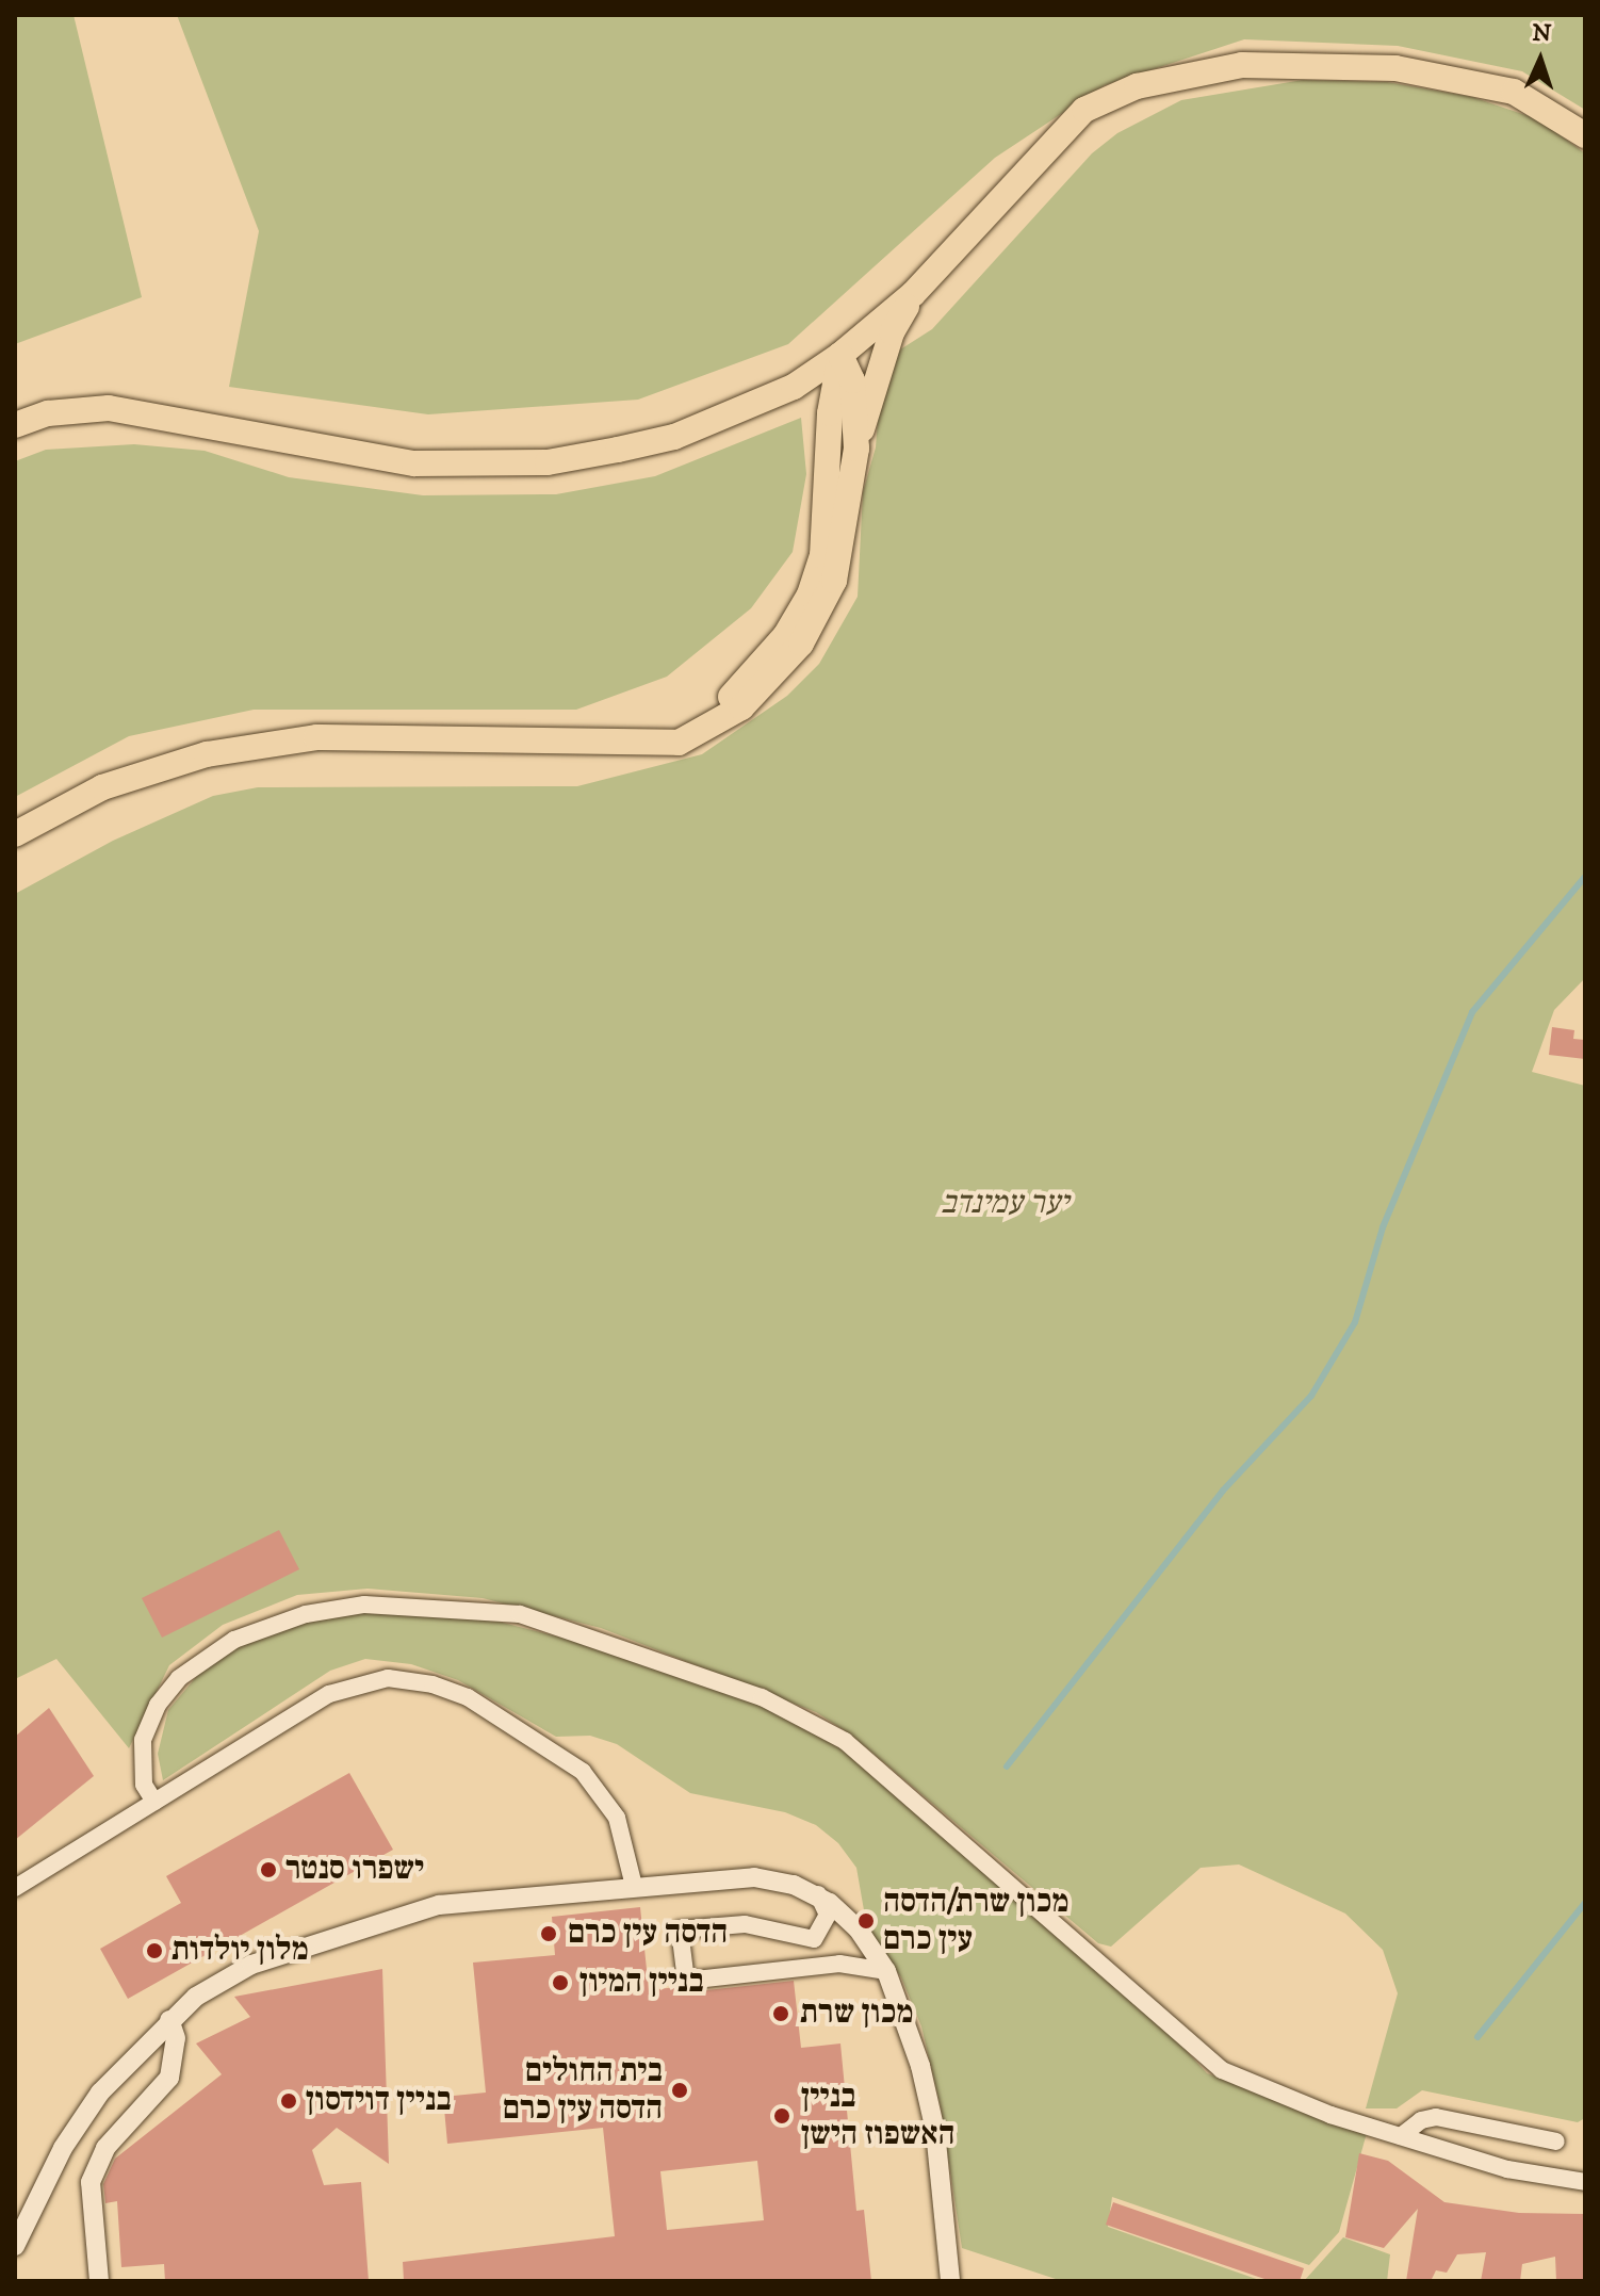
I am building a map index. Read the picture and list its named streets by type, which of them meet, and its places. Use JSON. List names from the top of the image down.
{
  "parks": ["יער עמינדב"],
  "places": [
    "ישפרו סנטר",
    "מכון שרת/הדסה עין כרם",
    "הדסה עין כרם",
    "מלון יולדות",
    "בניין המיון",
    "מכון שרת",
    "בית החולים הדסה עין כרם",
    "בניין דוידסון",
    "בניין האשפוז הישן"
  ],
  "north": "top"
}
